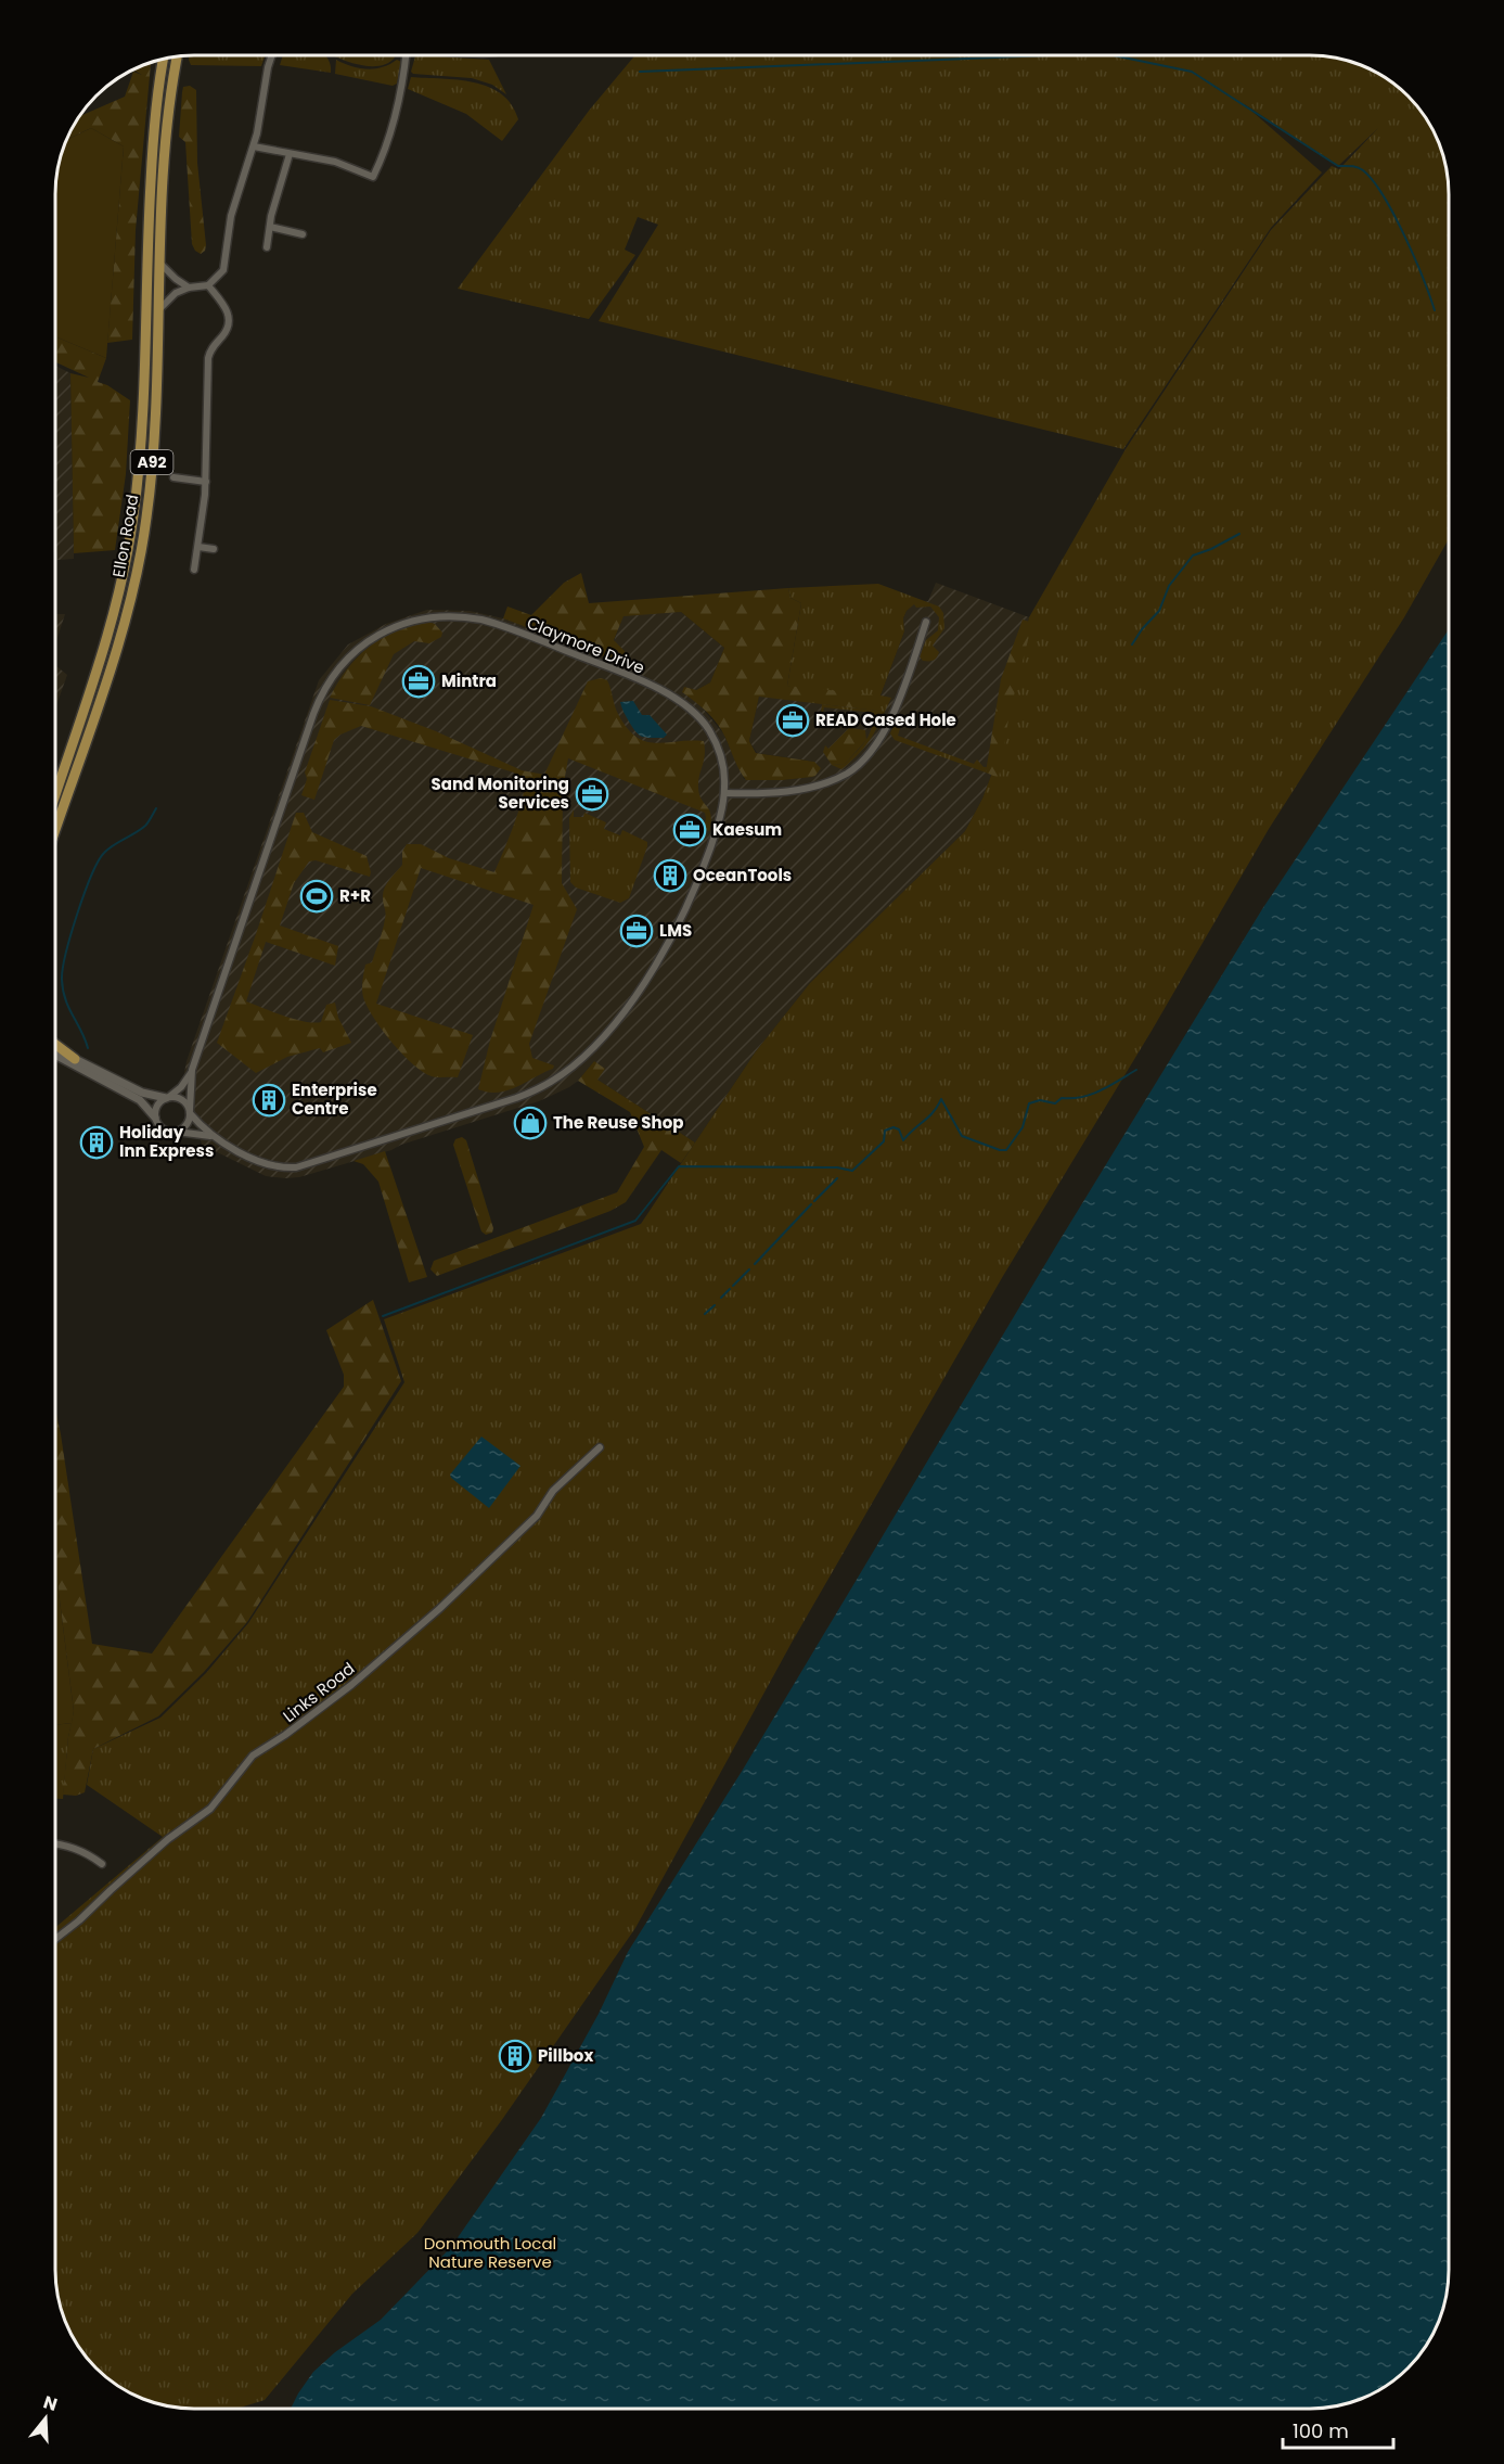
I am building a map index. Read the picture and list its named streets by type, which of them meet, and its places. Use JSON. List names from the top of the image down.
{
  "streets": {
    "main road": ["A92", "Ellon Road"],
    "street": ["Claymore Drive", "Links Road"]
  },
  "parks": ["Donmouth Local Nature Reserve"],
  "places": {
    "office": [
      "Mintra",
      "READ Cased Hole",
      "Sand Monitoring Services",
      "Kaesum",
      "LMS"
    ],
    "building": [
      "OceanTools",
      "Enterprise Centre",
      "Holiday Inn Express",
      "Pillbox"
    ],
    "sports": ["R+R"],
    "shop": ["The Reuse Shop"]
  },
  "scale_bar": "100 m",
  "north": "top"
}
